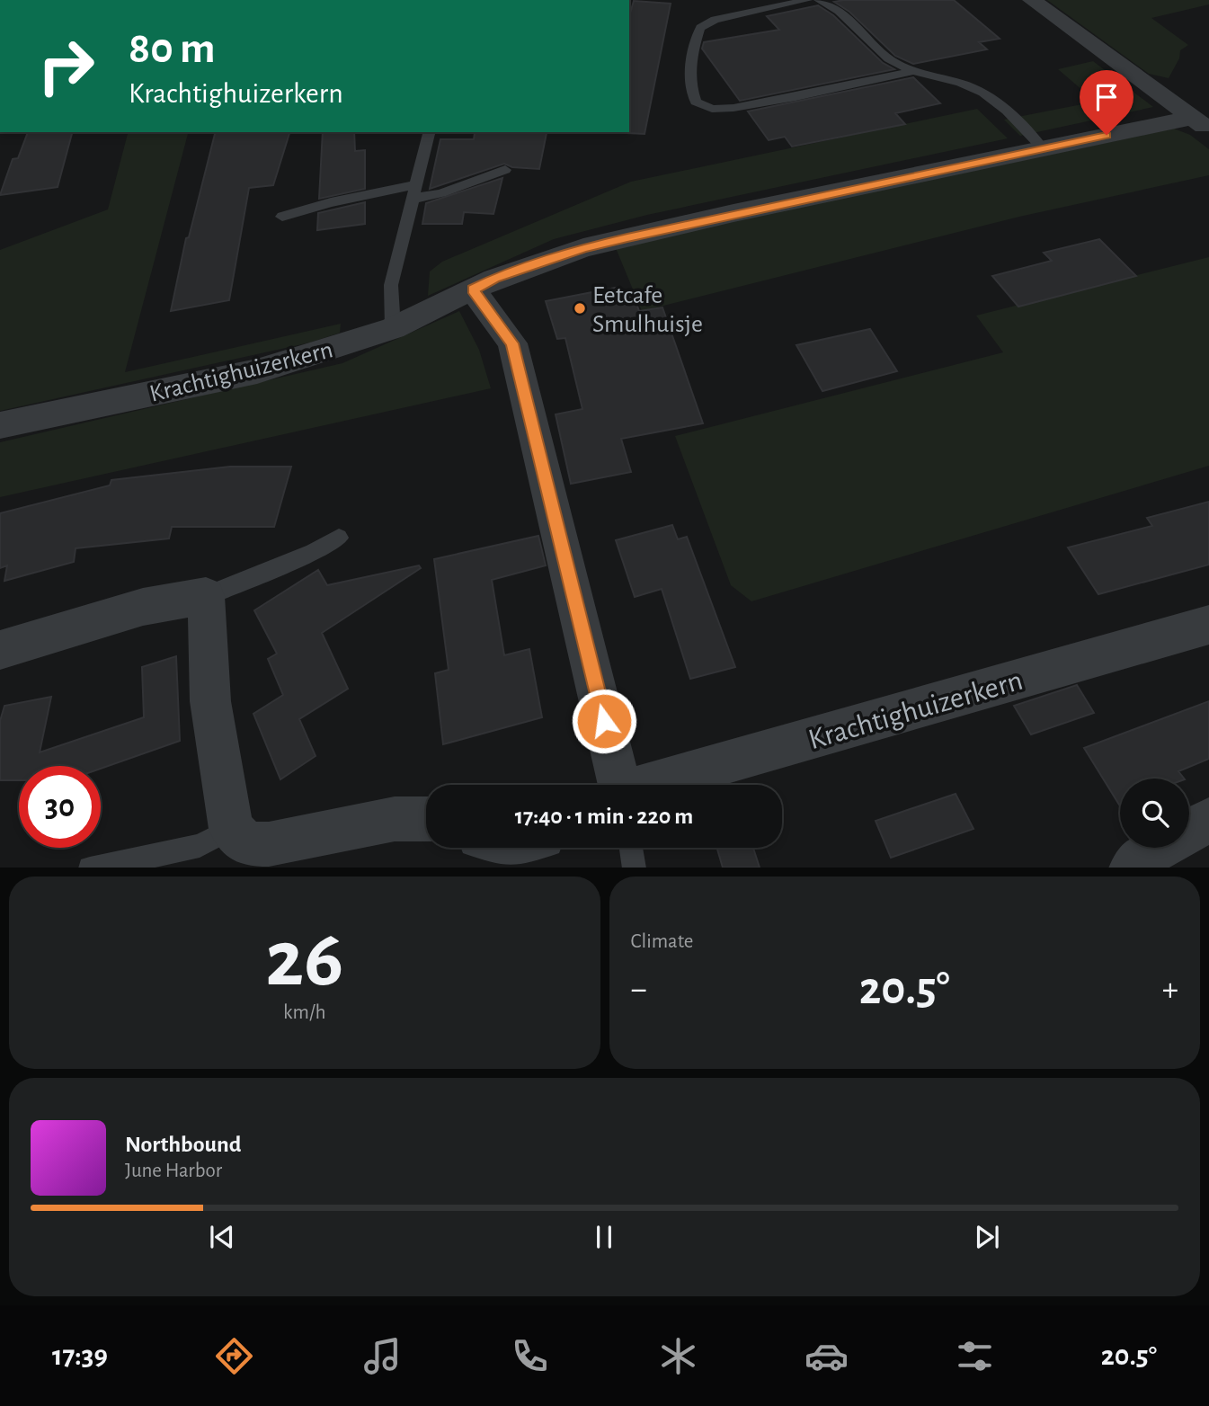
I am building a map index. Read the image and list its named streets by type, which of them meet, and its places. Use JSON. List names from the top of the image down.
{
  "streets": {
    "street": ["Krachtighuizerkern"]
  },
  "places": ["Eetcafe Smulhuisje"],
  "page": {
    "turn": ["80 m", "Krachtighuizerkern"],
    "limit": "30",
    "trip": "17:40 · 1 min · 220 m",
    "tile": [
      ["26", "km/h"],
      "Climate"
    ],
    "heat": ["−", "20.5°", "+"],
    "song": ["Northbound", "June Harbor"],
    "tabs": ["17:39", "20.5°"]
  }
}
